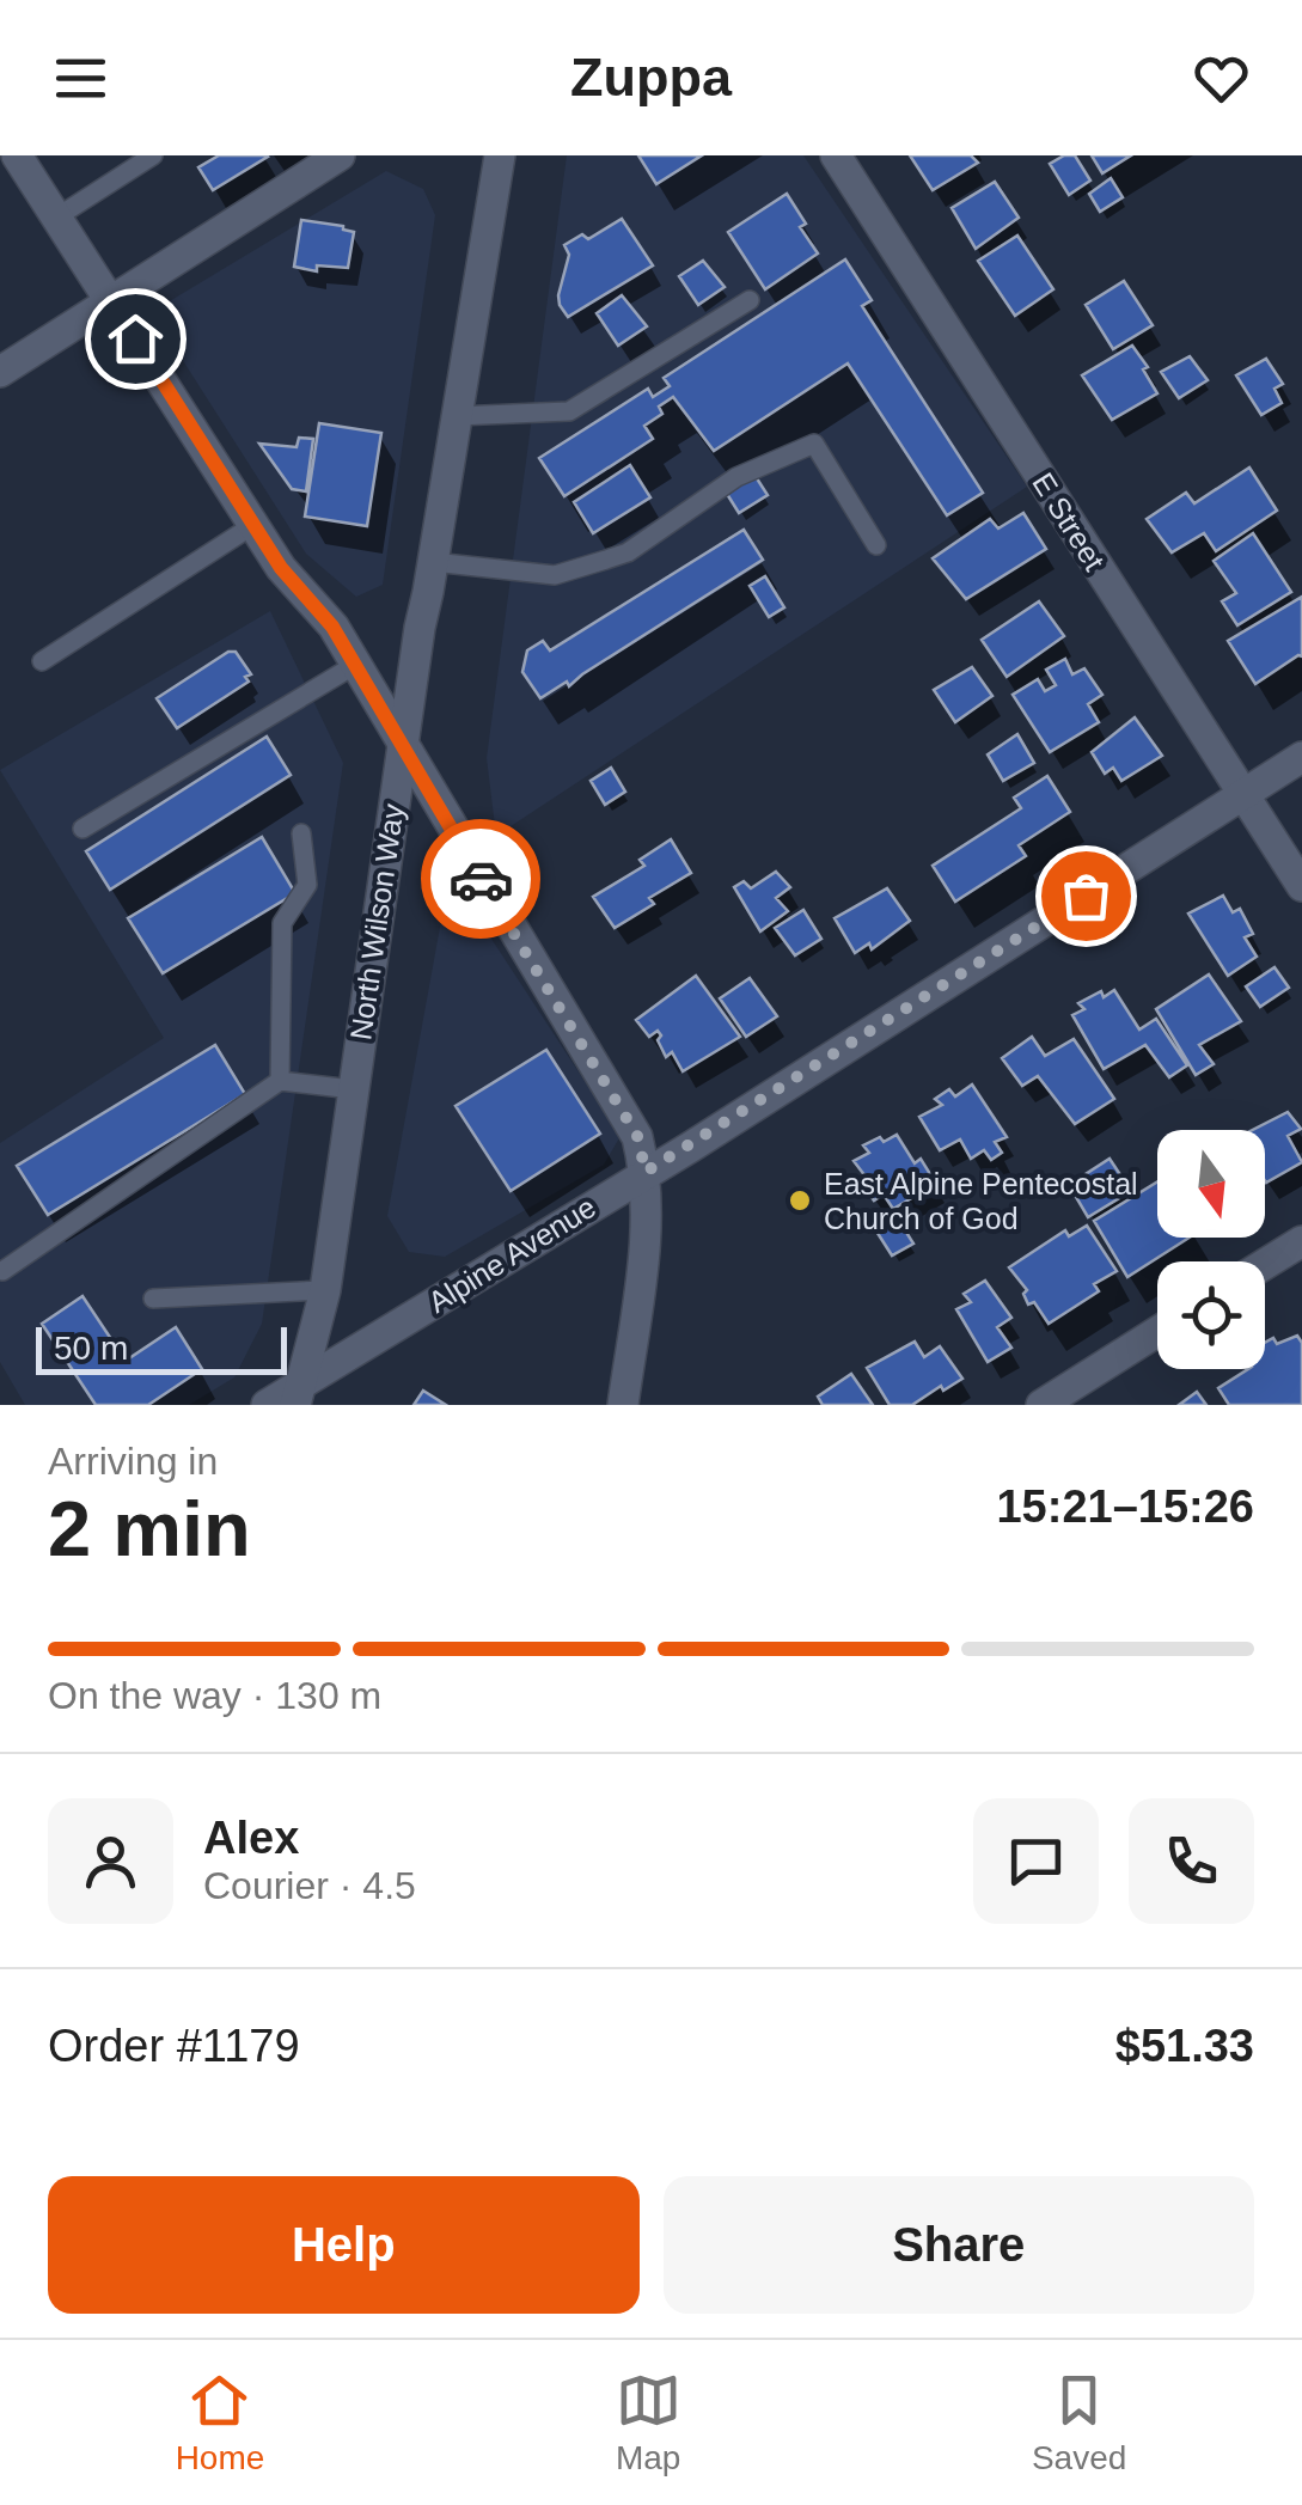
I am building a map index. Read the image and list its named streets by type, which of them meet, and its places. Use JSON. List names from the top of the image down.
{
  "streets": {
    "street": ["E Street", "North Wilson Way", "Alpine Avenue"]
  },
  "crossings": [
    ["E Street", "Alpine Avenue"],
    ["North Wilson Way", "Alpine Avenue"]
  ],
  "places": ["East Alpine Pentecostal Church of God"],
  "scale_bar": "50 m",
  "north": "bottom",
  "page": {
    "header": "Zuppa",
    "scale": "50 m",
    "heading": ["2 min", "Arriving in", "15:21–15:26"],
    "panel": [
      "Alex",
      "Courier · 4.5",
      "Order #1179",
      "$51.33"
    ],
    "bar": "On the way · 130 m",
    "buttons": ["Help", "Share"],
    "tabs": ["Home", "Map", "Saved"]
  }
}
